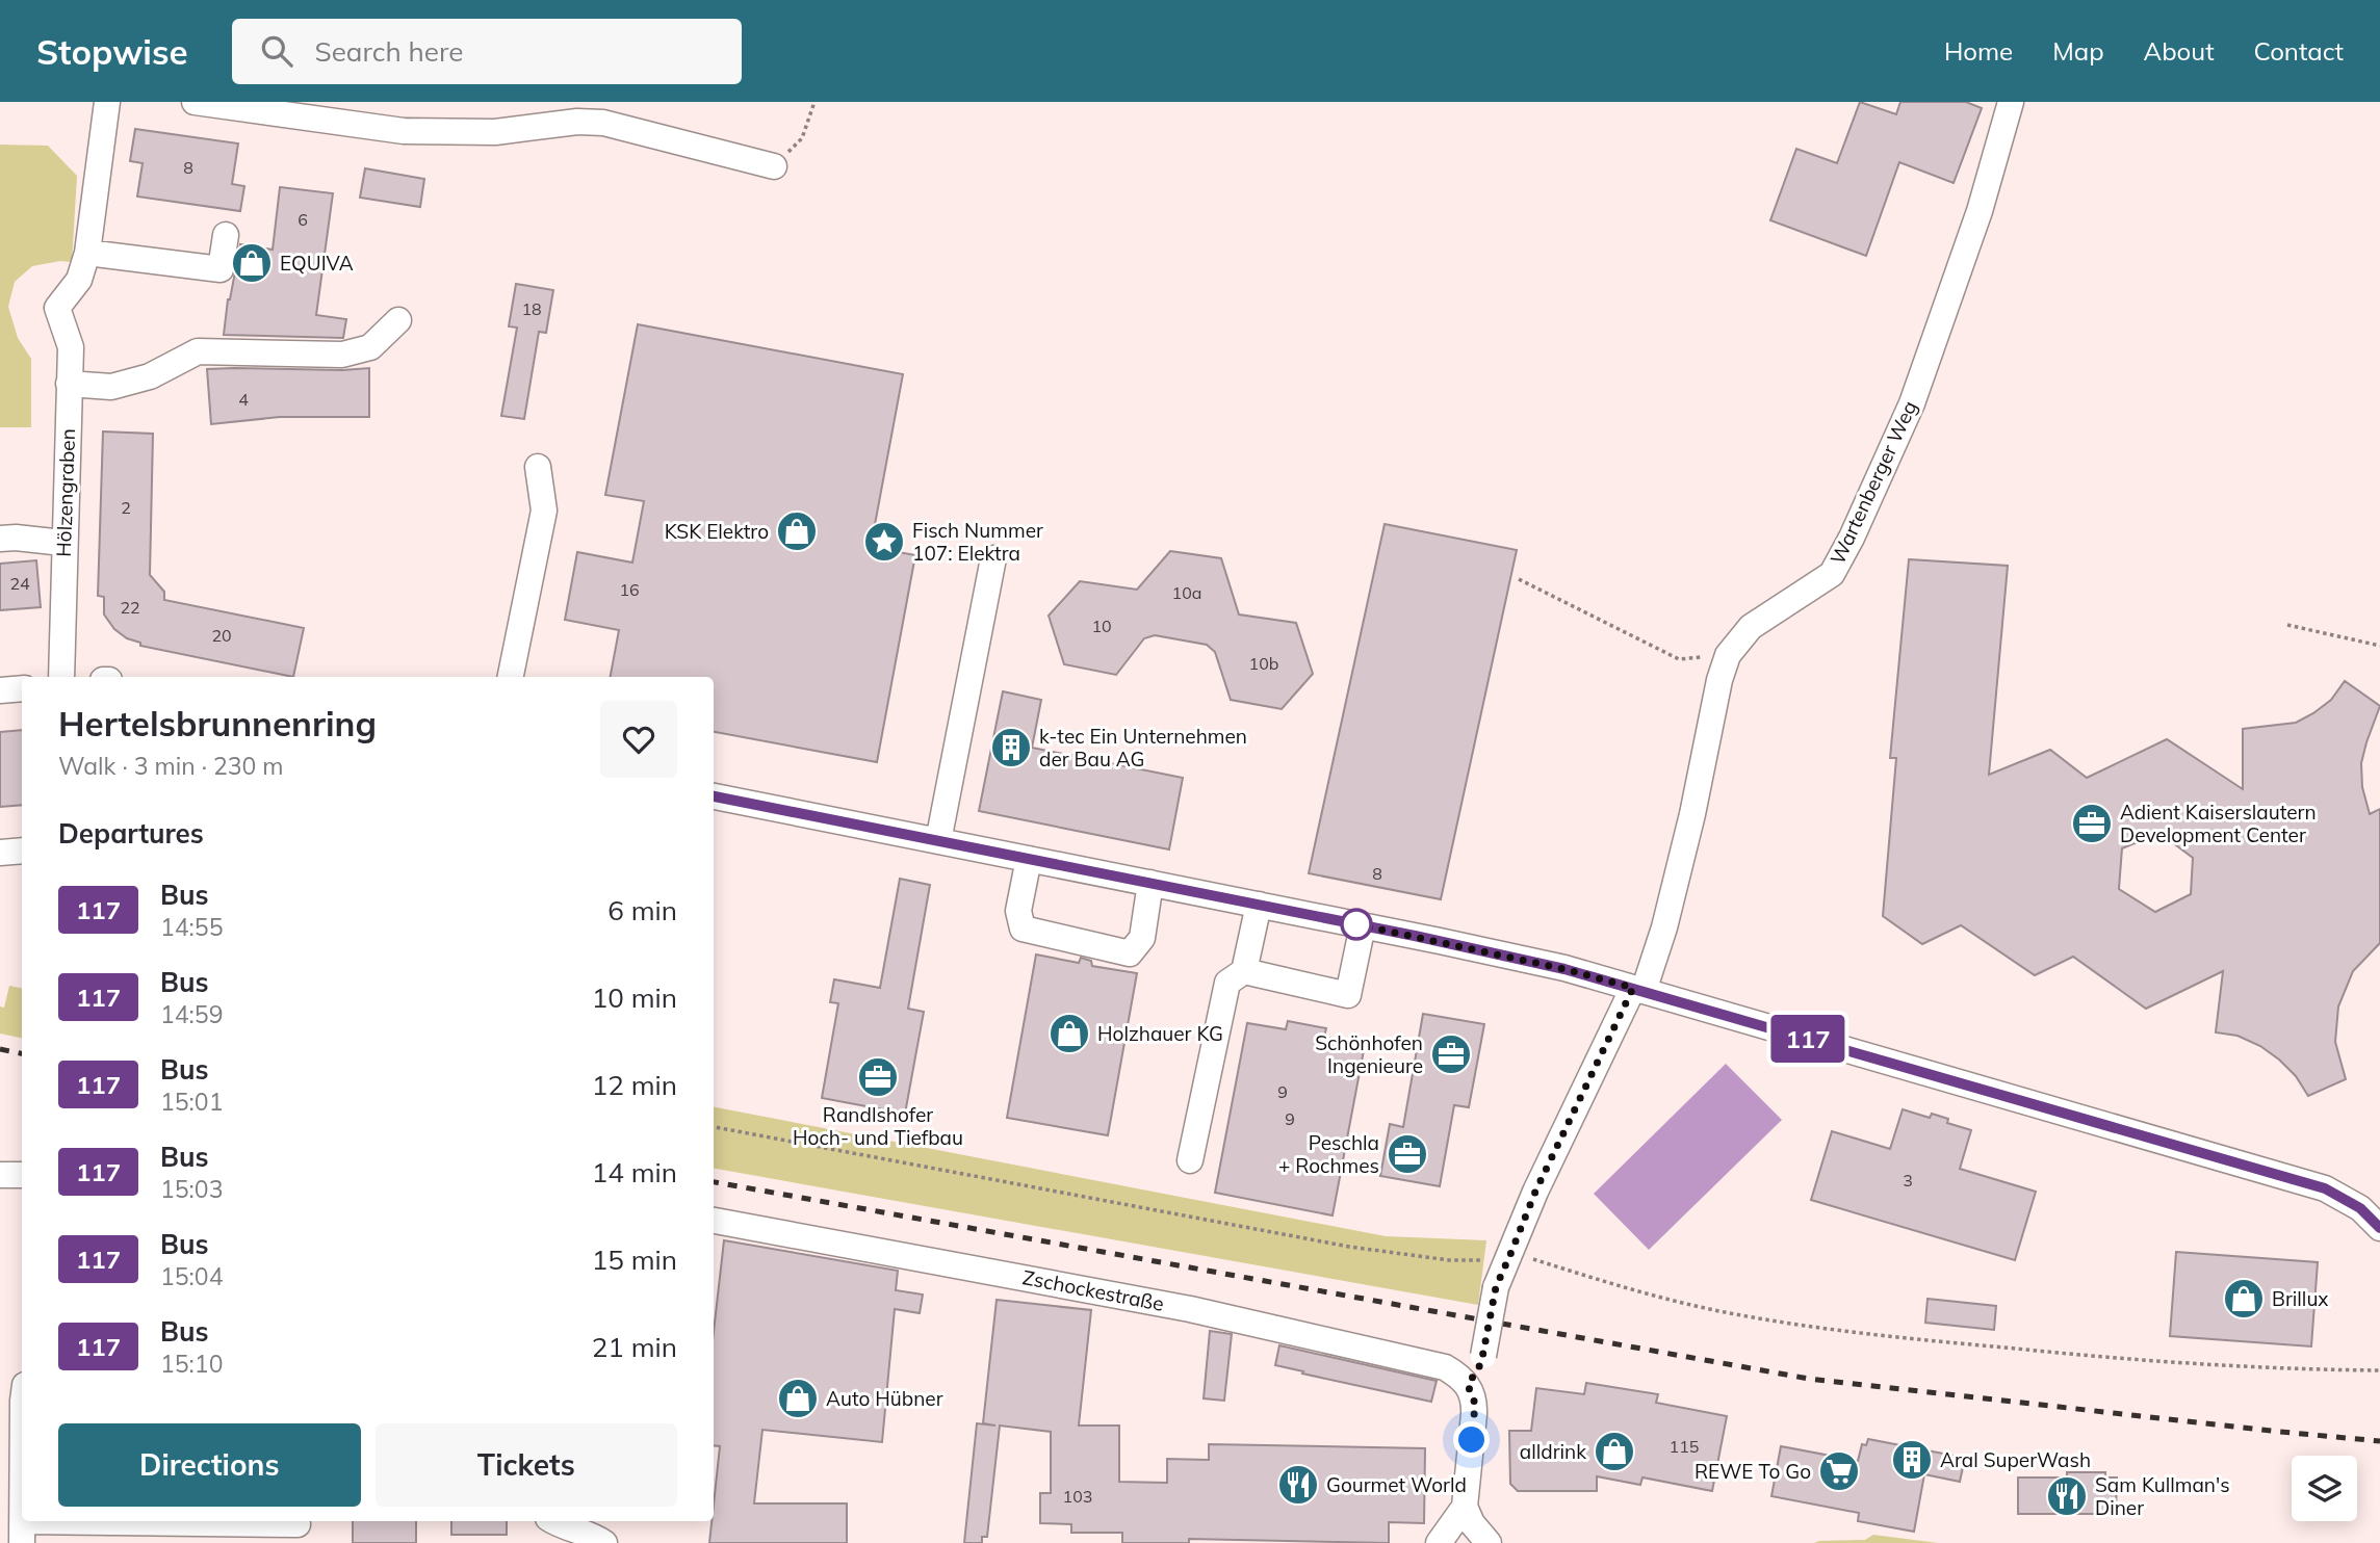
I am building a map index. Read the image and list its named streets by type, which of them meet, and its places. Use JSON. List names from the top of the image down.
{
  "streets": {
    "street": ["Wartenberger Weg", "Hölzengraben", "Zschockestraße"]
  },
  "crossings": [
    ["Wartenberger Weg", "Zschockestraße"]
  ],
  "places": {
    "shop": [
      "EQUIVA",
      "KSK Elektro",
      "Holzhauer KG",
      "Brillux",
      "Auto Hübner",
      "alldrink"
    ],
    "place": ["Fisch Nummer 107: Elektra"],
    "building": ["k-tec Ein Unternehmen der Bau AG", "Aral SuperWash"],
    "office": [
      "Adient Kaiserslautern Development Center",
      "Schönhofen Ingenieure",
      "Randlshofer Hoch- und Tiefbau",
      "Peschla + Rochmes"
    ],
    "supermarket": ["REWE To Go"],
    "restaurant": ["Gourmet World", "Sam Kullman's Diner"]
  },
  "lines": ["bus line 117"],
  "house_numbers": [
    "8",
    "6",
    "18",
    "4",
    "2",
    "24",
    "16",
    "10a",
    "22",
    "10",
    "20",
    "10b",
    "8",
    "9",
    "9",
    "3",
    "115",
    "103"
  ],
  "page": {
    "header": "Stopwise",
    "search": "Search here",
    "nav": [
      "Home",
      "Map",
      "About",
      "Contact"
    ],
    "on_map": "117",
    "heading": [
      ["Hertelsbrunnenring", "Walk · 3 min · 230 m"],
      "Departures"
    ],
    "list": [
      {
        "mark": "117",
        "name": "Bus",
        "note": "14:55",
        "value": "6 min"
      },
      {
        "mark": "117",
        "name": "Bus",
        "note": "14:59",
        "value": "10 min"
      },
      {
        "mark": "117",
        "name": "Bus",
        "note": "15:01",
        "value": "12 min"
      },
      {
        "mark": "117",
        "name": "Bus",
        "note": "15:03",
        "value": "14 min"
      },
      {
        "mark": "117",
        "name": "Bus",
        "note": "15:04",
        "value": "15 min"
      },
      {
        "mark": "117",
        "name": "Bus",
        "note": "15:10",
        "value": "21 min"
      }
    ],
    "buttons": ["Directions", "Tickets"]
  }
}
